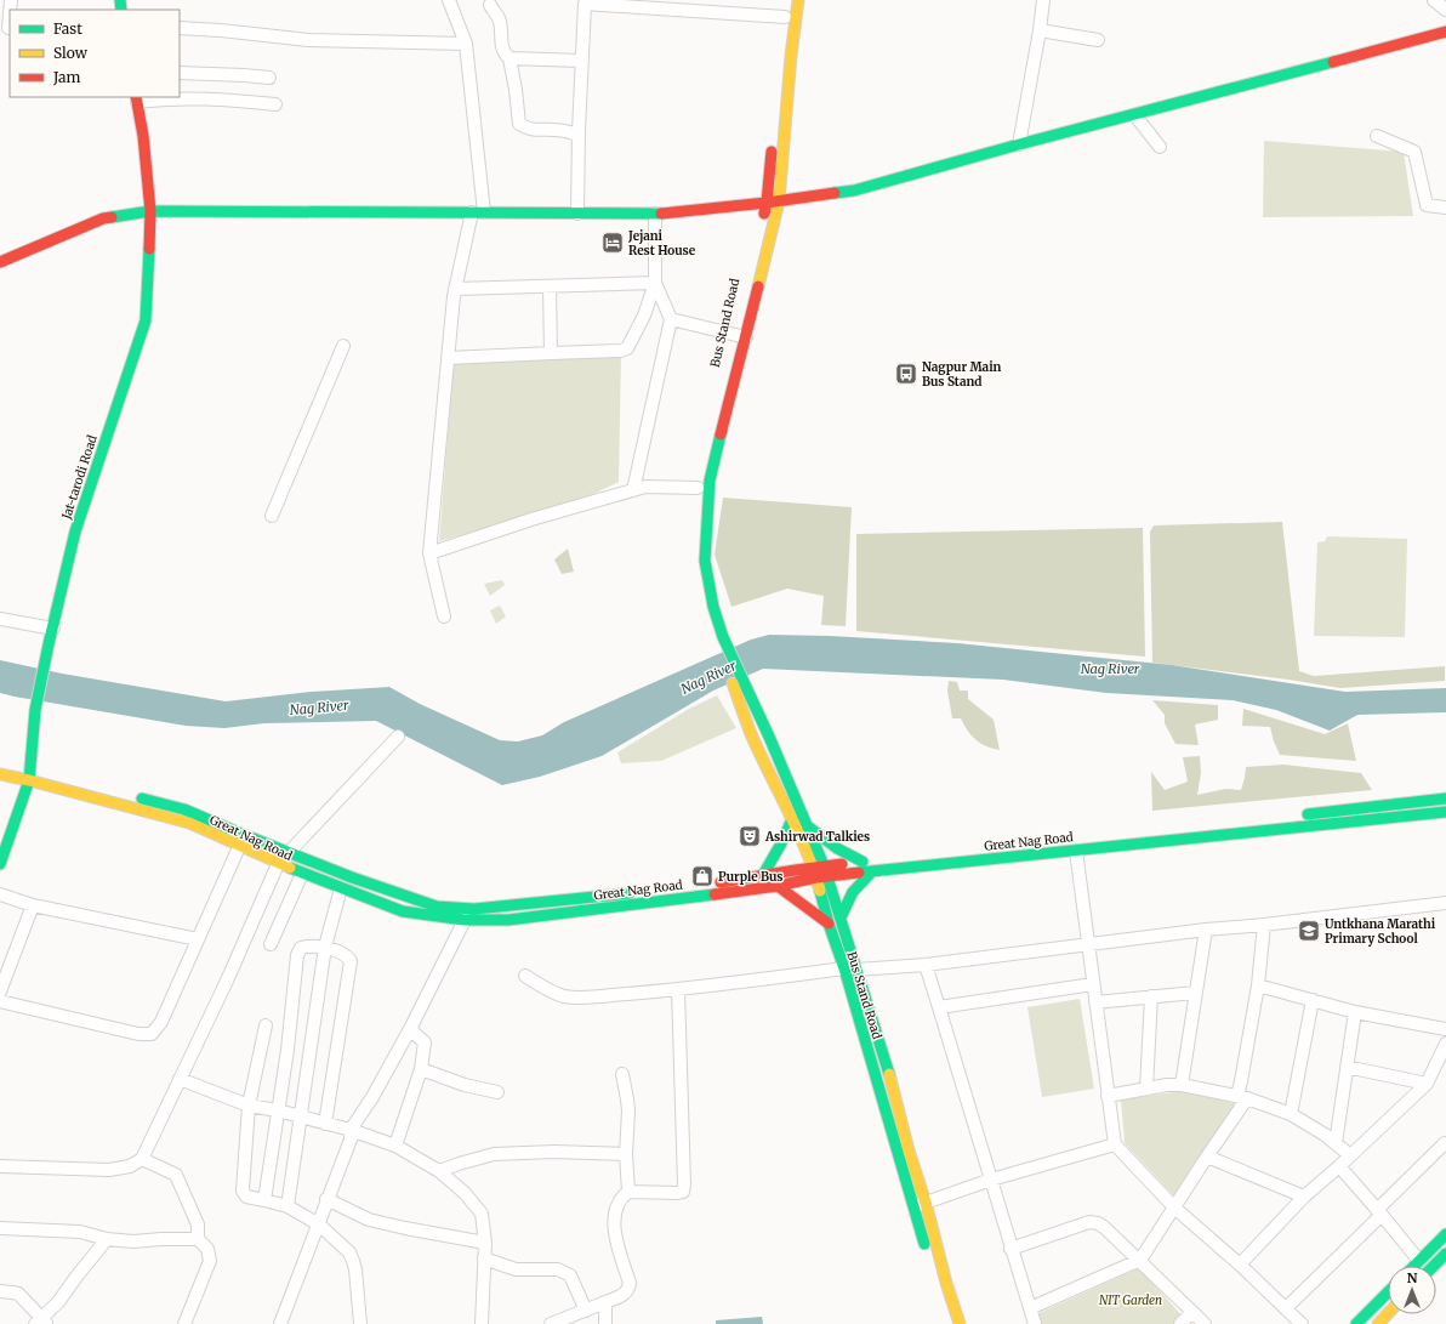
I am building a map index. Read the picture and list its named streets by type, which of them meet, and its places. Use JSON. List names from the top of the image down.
{
  "streets": {
    "main road": ["Bus Stand Road", "Jat-tarodi Road", "Great Nag Road"]
  },
  "crossings": [
    ["Bus Stand Road", "Great Nag Road"],
    ["Jat-tarodi Road", "Great Nag Road"]
  ],
  "water": ["Nag River"],
  "parks": ["NIT Garden"],
  "places": {
    "hotel": ["Jejani Rest House"],
    "bus stop": ["Nagpur Main Bus Stand"],
    "theatre": ["Ashirwad Talkies"],
    "shop": ["Purple Bus"],
    "school or university": ["Untkhana Marathi Primary School"]
  },
  "legend": ["Fast", "Slow", "Jam"],
  "north": "top"
}
